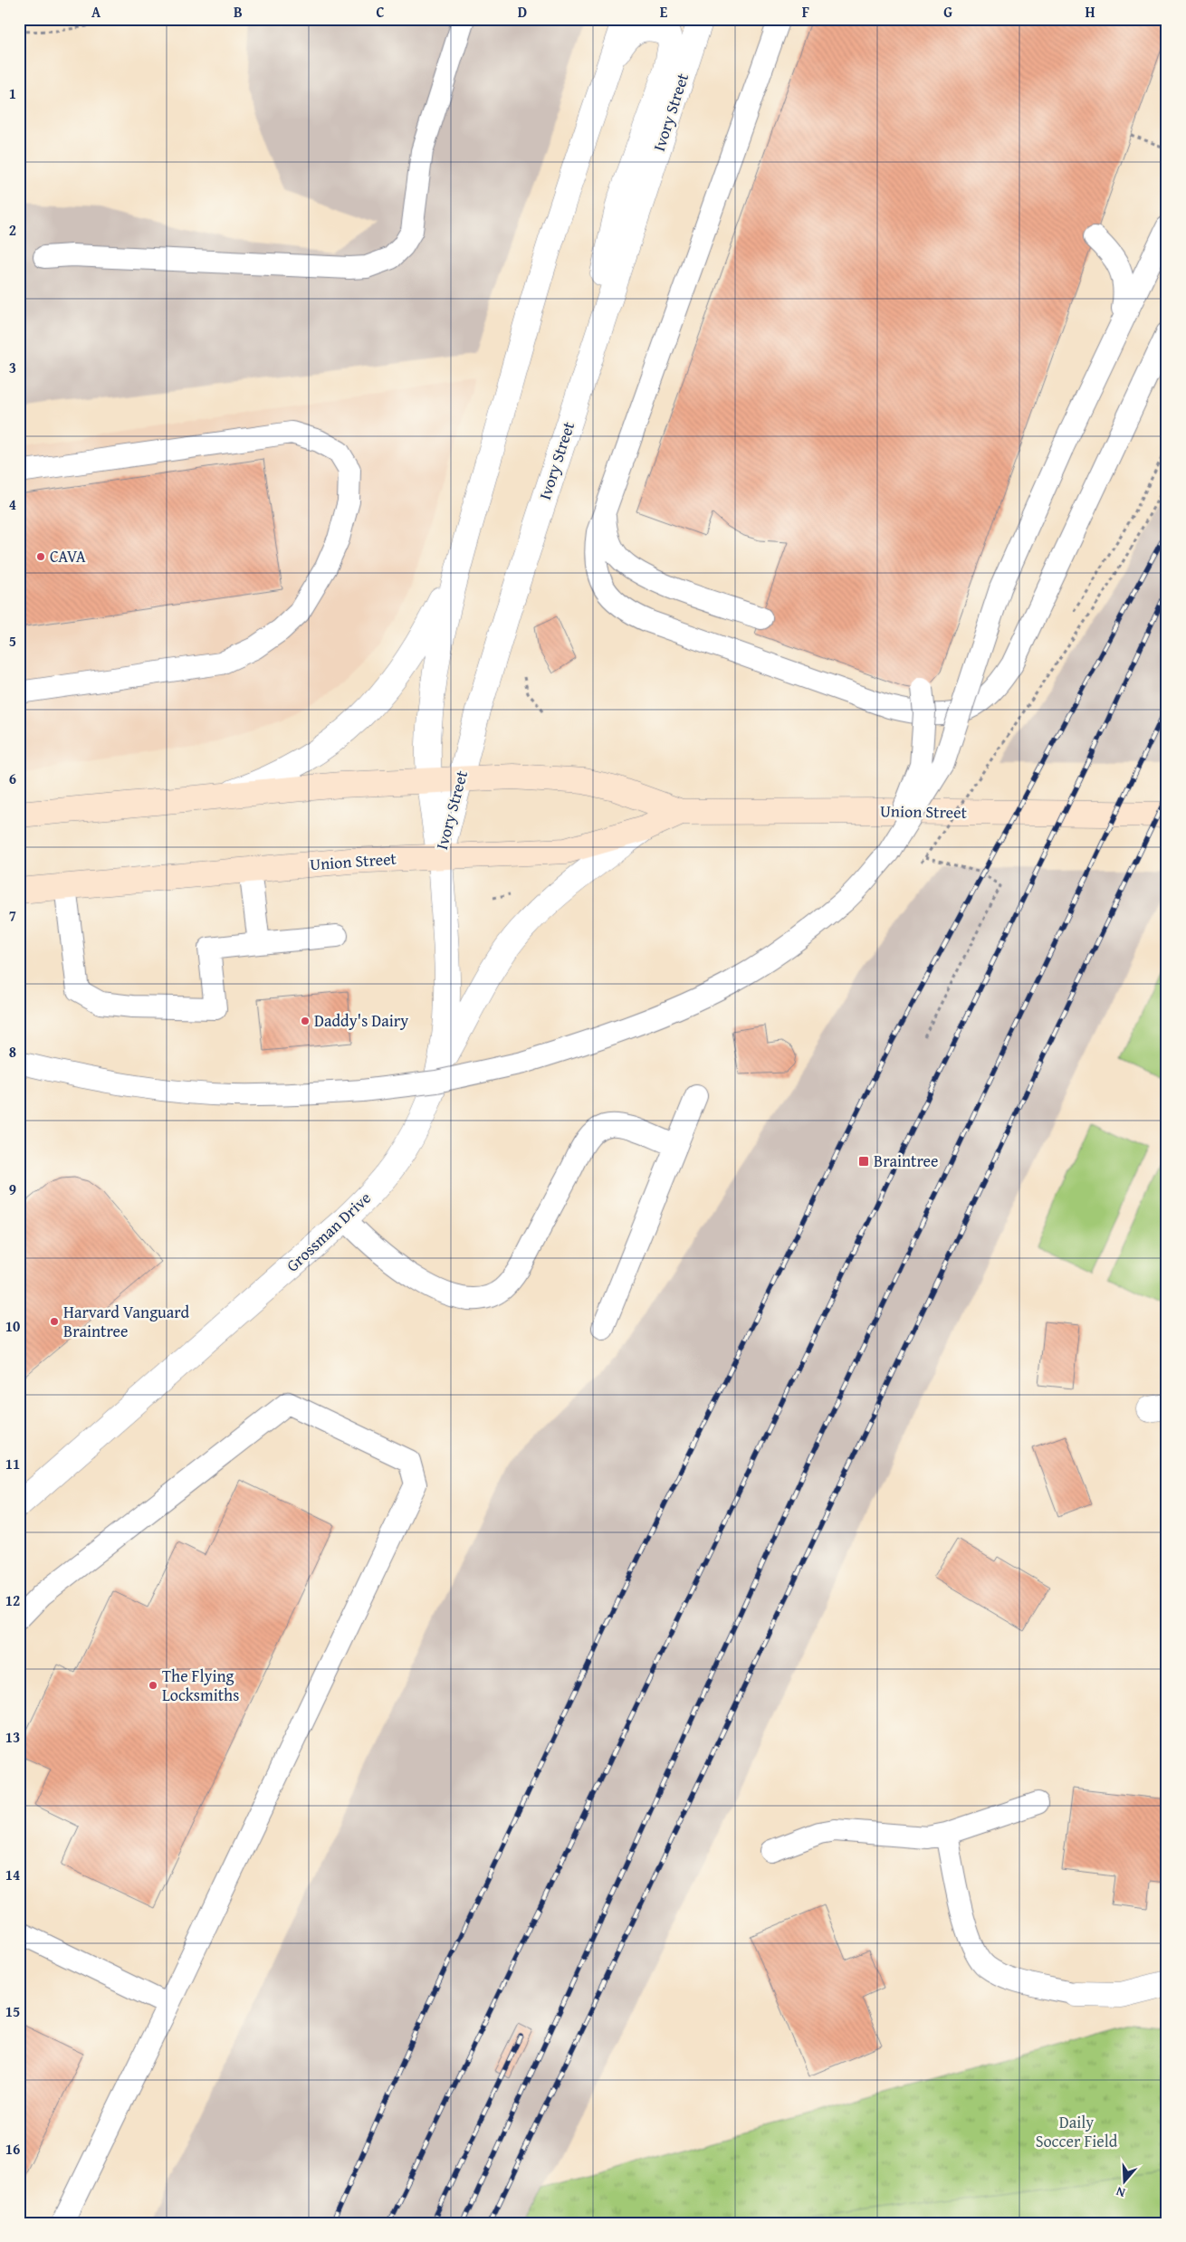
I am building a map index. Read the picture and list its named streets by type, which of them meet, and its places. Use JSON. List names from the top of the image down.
{
  "streets": {
    "main road": ["Union Street"],
    "street": ["Ivory Street", "Grossman Drive"]
  },
  "crossings": [
    ["Ivory Street", "Union Street"],
    ["Ivory Street", "Grossman Drive"],
    ["Union Street", "Grossman Drive"]
  ],
  "parks": ["Daily Soccer Field"],
  "places": {
    "other": [
      "CAVA",
      "Daddy's Dairy",
      "Harvard Vanguard Braintree",
      "The Flying Locksmiths"
    ],
    "transit": ["Braintree"]
  },
  "north": "bottom",
  "grid": {
    "columns": [
      "A",
      "B",
      "C",
      "D",
      "E",
      "F",
      "G",
      "H"
    ],
    "rows": [
      "1",
      "2",
      "3",
      "4",
      "5",
      "6",
      "7",
      "8",
      "9",
      "10",
      "11",
      "12",
      "13",
      "14",
      "15",
      "16"
    ]
  }
}
